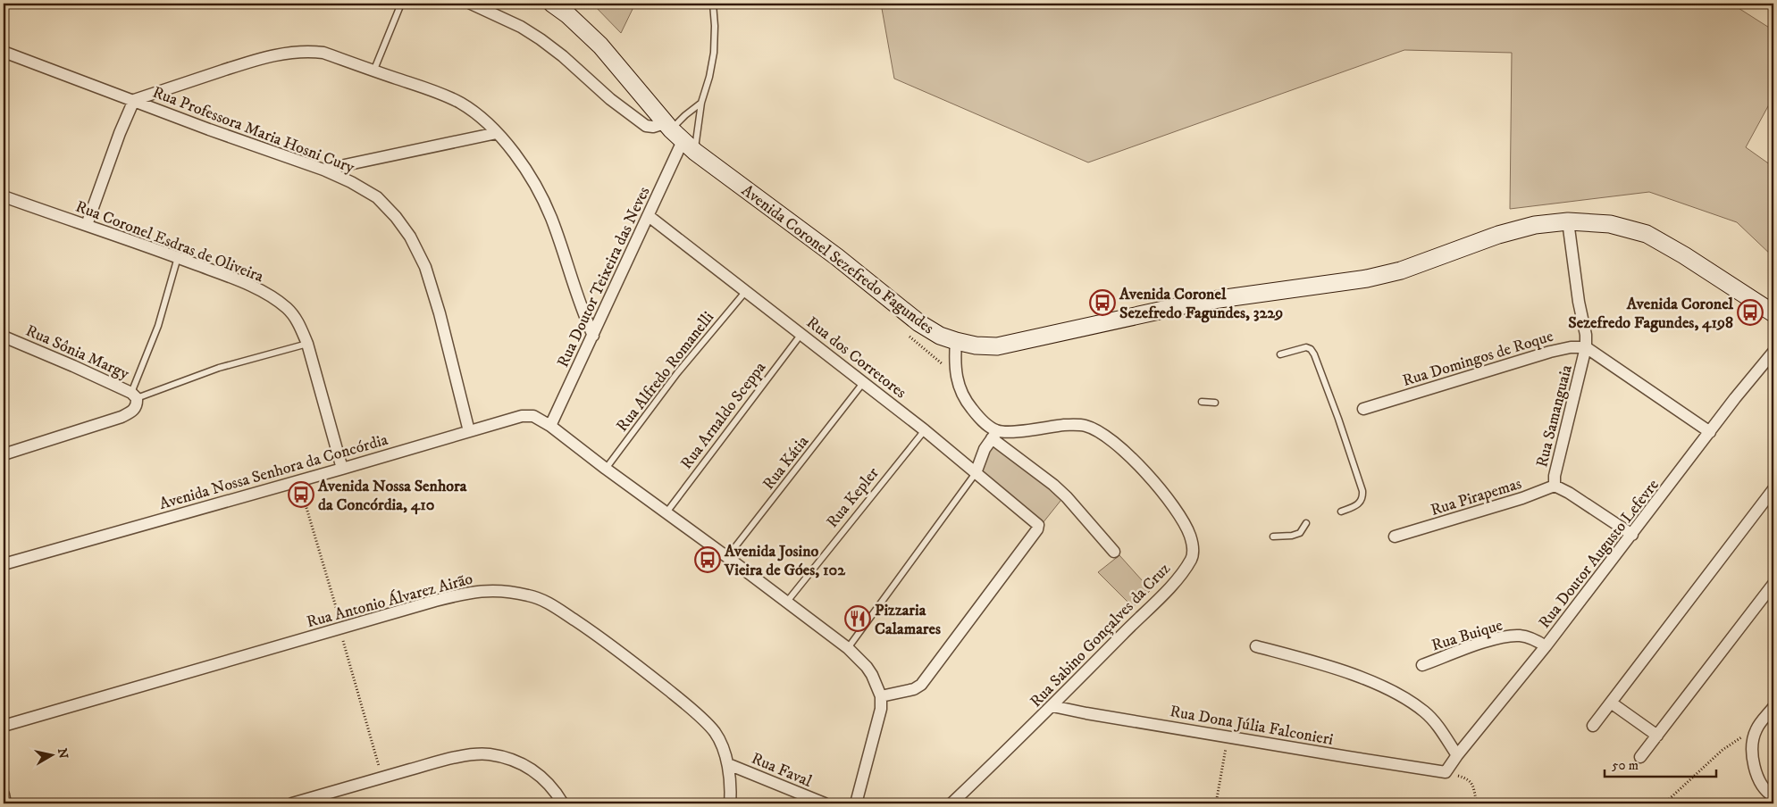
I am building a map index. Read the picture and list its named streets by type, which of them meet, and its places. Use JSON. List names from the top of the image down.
{
  "streets": {
    "main road": ["Avenida Coronel Sezefredo Fagundes"],
    "street": [
      "Rua Professora Maria Hosni Cury",
      "Rua Coronel Esdras de Oliveira",
      "Rua Doutor Teixeira das Neves",
      "Rua Sônia Margy",
      "Rua dos Corretores",
      "Rua Domingos de Roque",
      "Rua Samanguaia",
      "Avenida Nossa Senhora da Concórdia",
      "Rua Pirapemas",
      "Rua Doutor Augusto Lefevre",
      "Rua Antonio Álvarez Airão",
      "Rua Sabino Gonçalves da Cruz",
      "Rua Buique",
      "Rua Dona Júlia Falconieri",
      "Rua Faval"
    ],
    "lane": [
      "Rua Alfredo Romanelli",
      "Rua Arnaldo Sceppa",
      "Rua Kátia",
      "Rua Kepler"
    ]
  },
  "crossings": [
    ["Rua Professora Maria Hosni Cury", "Avenida Nossa Senhora da Concórdia"],
    ["Rua Coronel Esdras de Oliveira", "Avenida Nossa Senhora da Concórdia"],
    ["Avenida Coronel Sezefredo Fagundes", "Rua Doutor Teixeira das Neves"],
    ["Avenida Coronel Sezefredo Fagundes", "Rua Samanguaia"],
    ["Rua Doutor Teixeira das Neves", "Rua dos Corretores"],
    ["Rua Doutor Teixeira das Neves", "Avenida Nossa Senhora da Concórdia"],
    ["Rua dos Corretores", "Rua Alfredo Romanelli"],
    ["Rua dos Corretores", "Rua Arnaldo Sceppa"],
    ["Rua dos Corretores", "Rua Kátia"],
    ["Rua dos Corretores", "Avenida Nossa Senhora da Concórdia"],
    ["Rua dos Corretores", "Rua Kepler"],
    ["Rua Domingos de Roque", "Rua Samanguaia"],
    ["Rua Alfredo Romanelli", "Avenida Nossa Senhora da Concórdia"],
    ["Rua Arnaldo Sceppa", "Avenida Nossa Senhora da Concórdia"],
    ["Rua Samanguaia", "Rua Pirapemas"],
    ["Rua Kátia", "Avenida Nossa Senhora da Concórdia"],
    ["Avenida Nossa Senhora da Concórdia", "Rua Kepler"],
    ["Rua Doutor Augusto Lefevre", "Rua Buique"],
    ["Rua Doutor Augusto Lefevre", "Rua Dona Júlia Falconieri"],
    ["Rua Antonio Álvarez Airão", "Rua Faval"],
    ["Rua Sabino Gonçalves da Cruz", "Rua Dona Júlia Falconieri"]
  ],
  "places": {
    "bus stop": [
      "Avenida Coronel Sezefredo Fagundes, 3229",
      "Avenida Coronel Sezefredo Fagundes, 4198",
      "Avenida Nossa Senhora da Concórdia, 410",
      "Avenida Josino Vieira de Góes, 102"
    ],
    "restaurant": ["Pizzaria Calamares"]
  },
  "scale_bar": "50 m",
  "north": "right"
}
